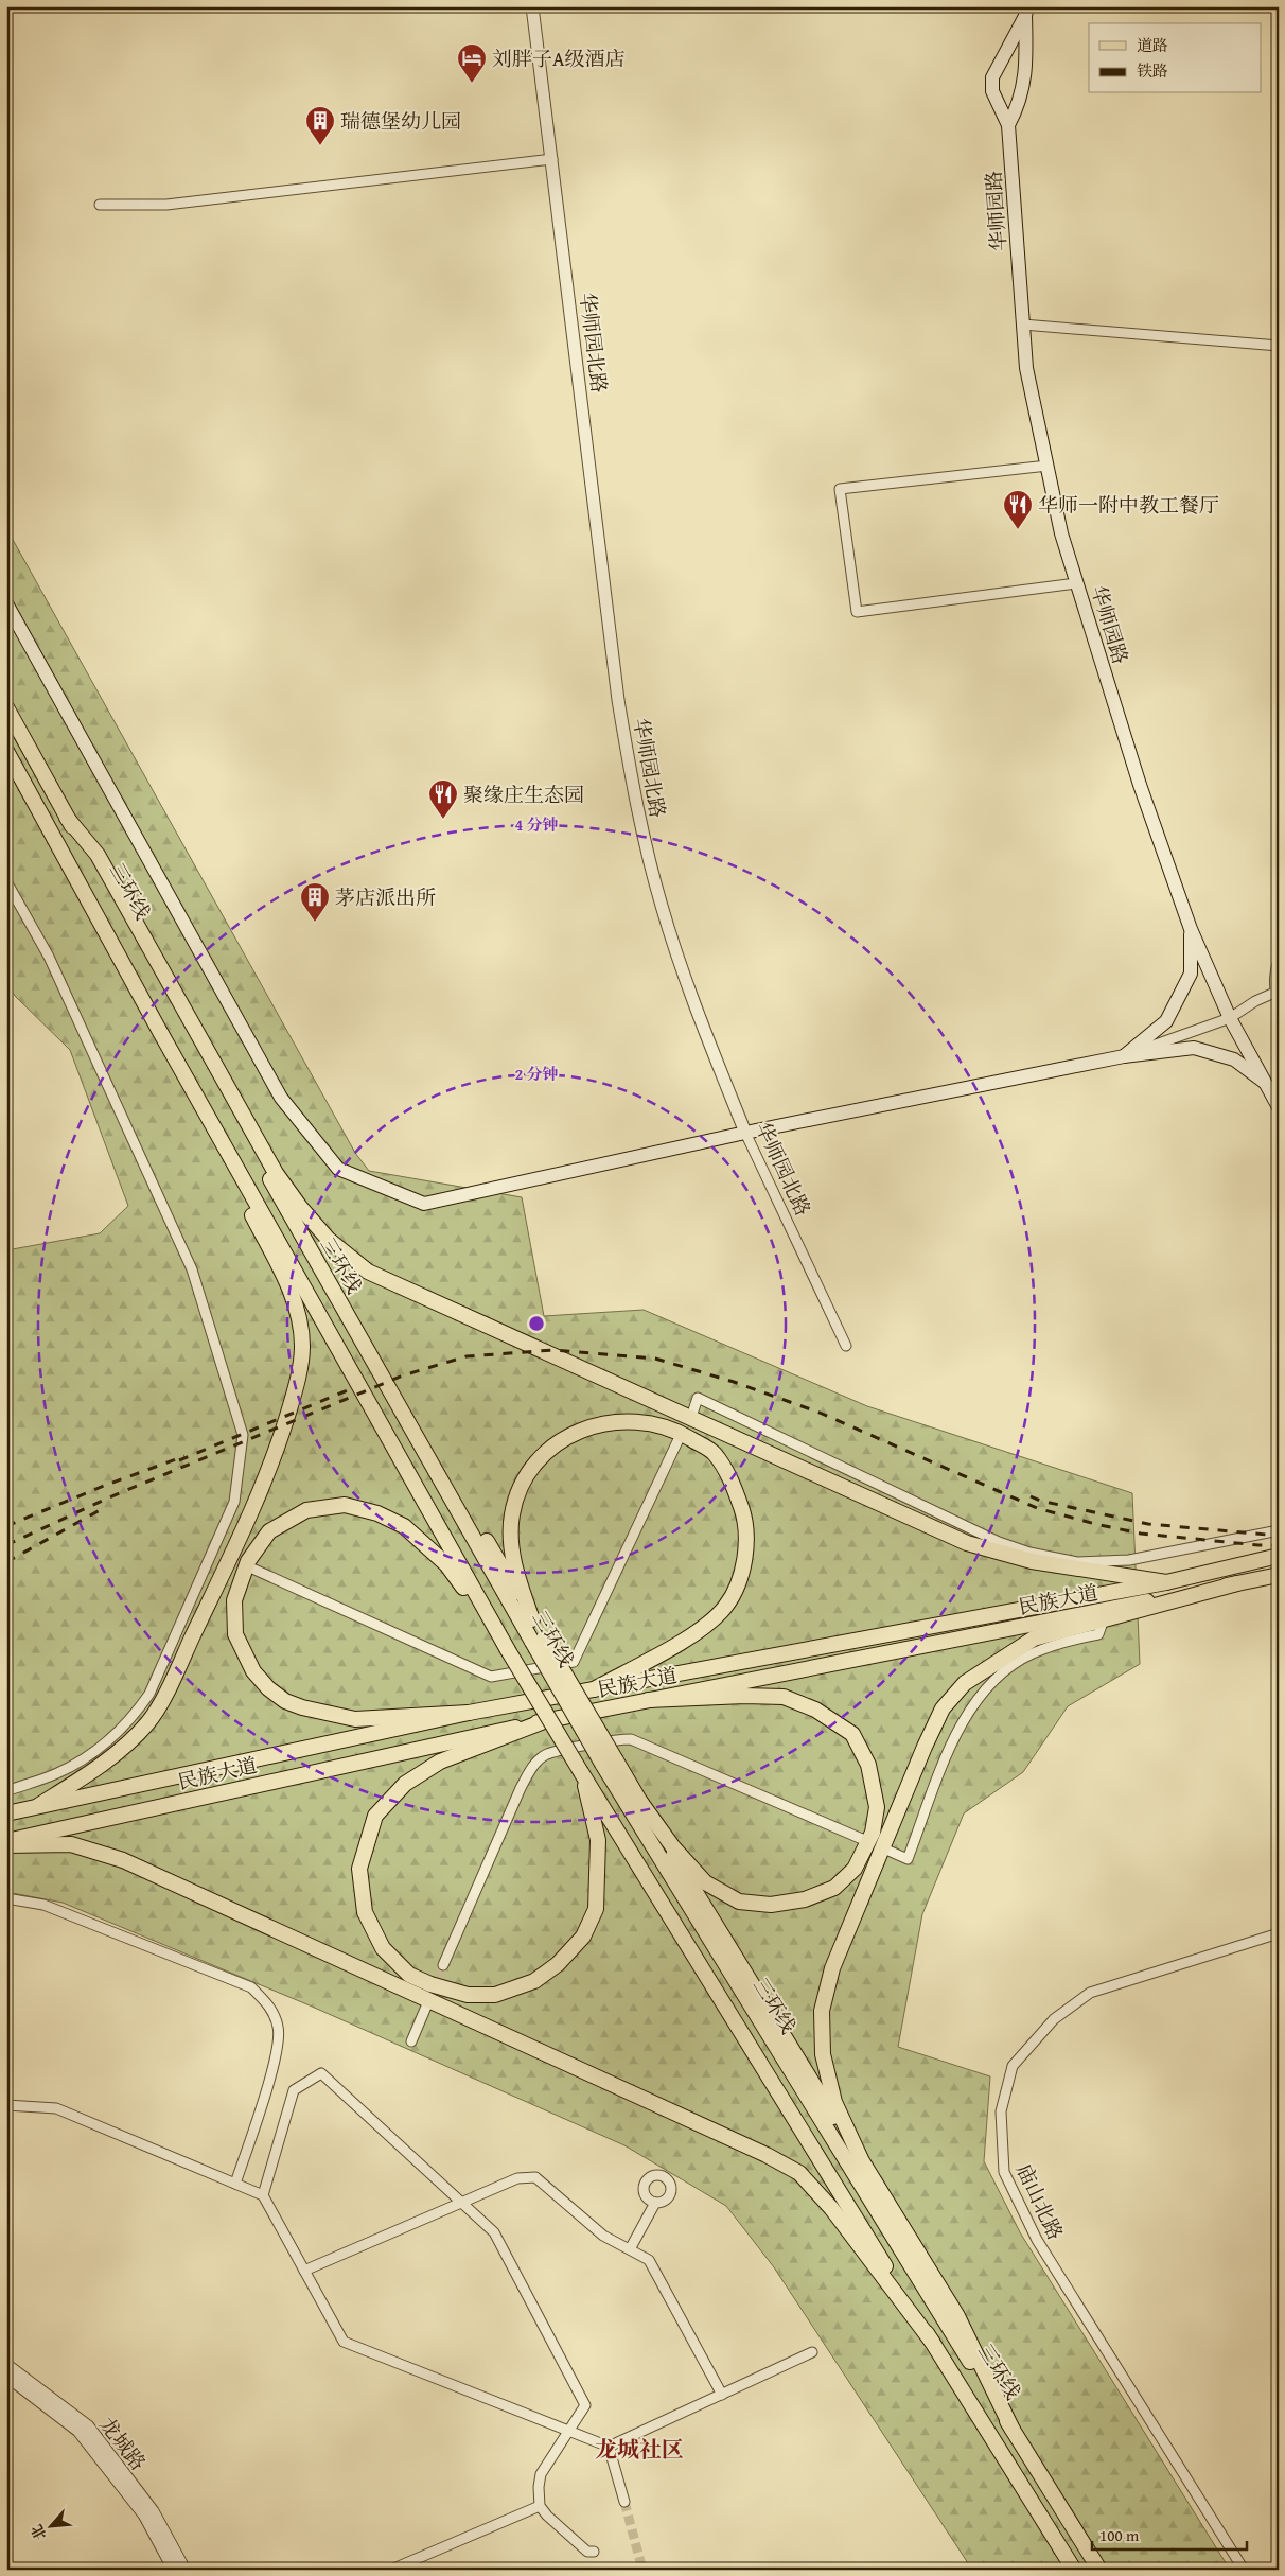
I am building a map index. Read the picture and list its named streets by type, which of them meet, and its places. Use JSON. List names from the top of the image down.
{
  "streets": {
    "main road": ["华师园路", "三环线", "民族大道"],
    "street": ["华师园北路", "庙山北路", "龙城路"]
  },
  "districts": ["龙城社区"],
  "places": {
    "hotel": ["刘胖子A级酒店"],
    "building": ["瑞德堡幼儿园", "茅店派出所"],
    "restaurant": ["华师一附中教工餐厅", "聚缘庄生态园"]
  },
  "legend": ["道路", "铁路"],
  "scale_bar": "100 m",
  "north": "bottom left",
  "rings": ["4 分钟", "2 分钟"]
}
